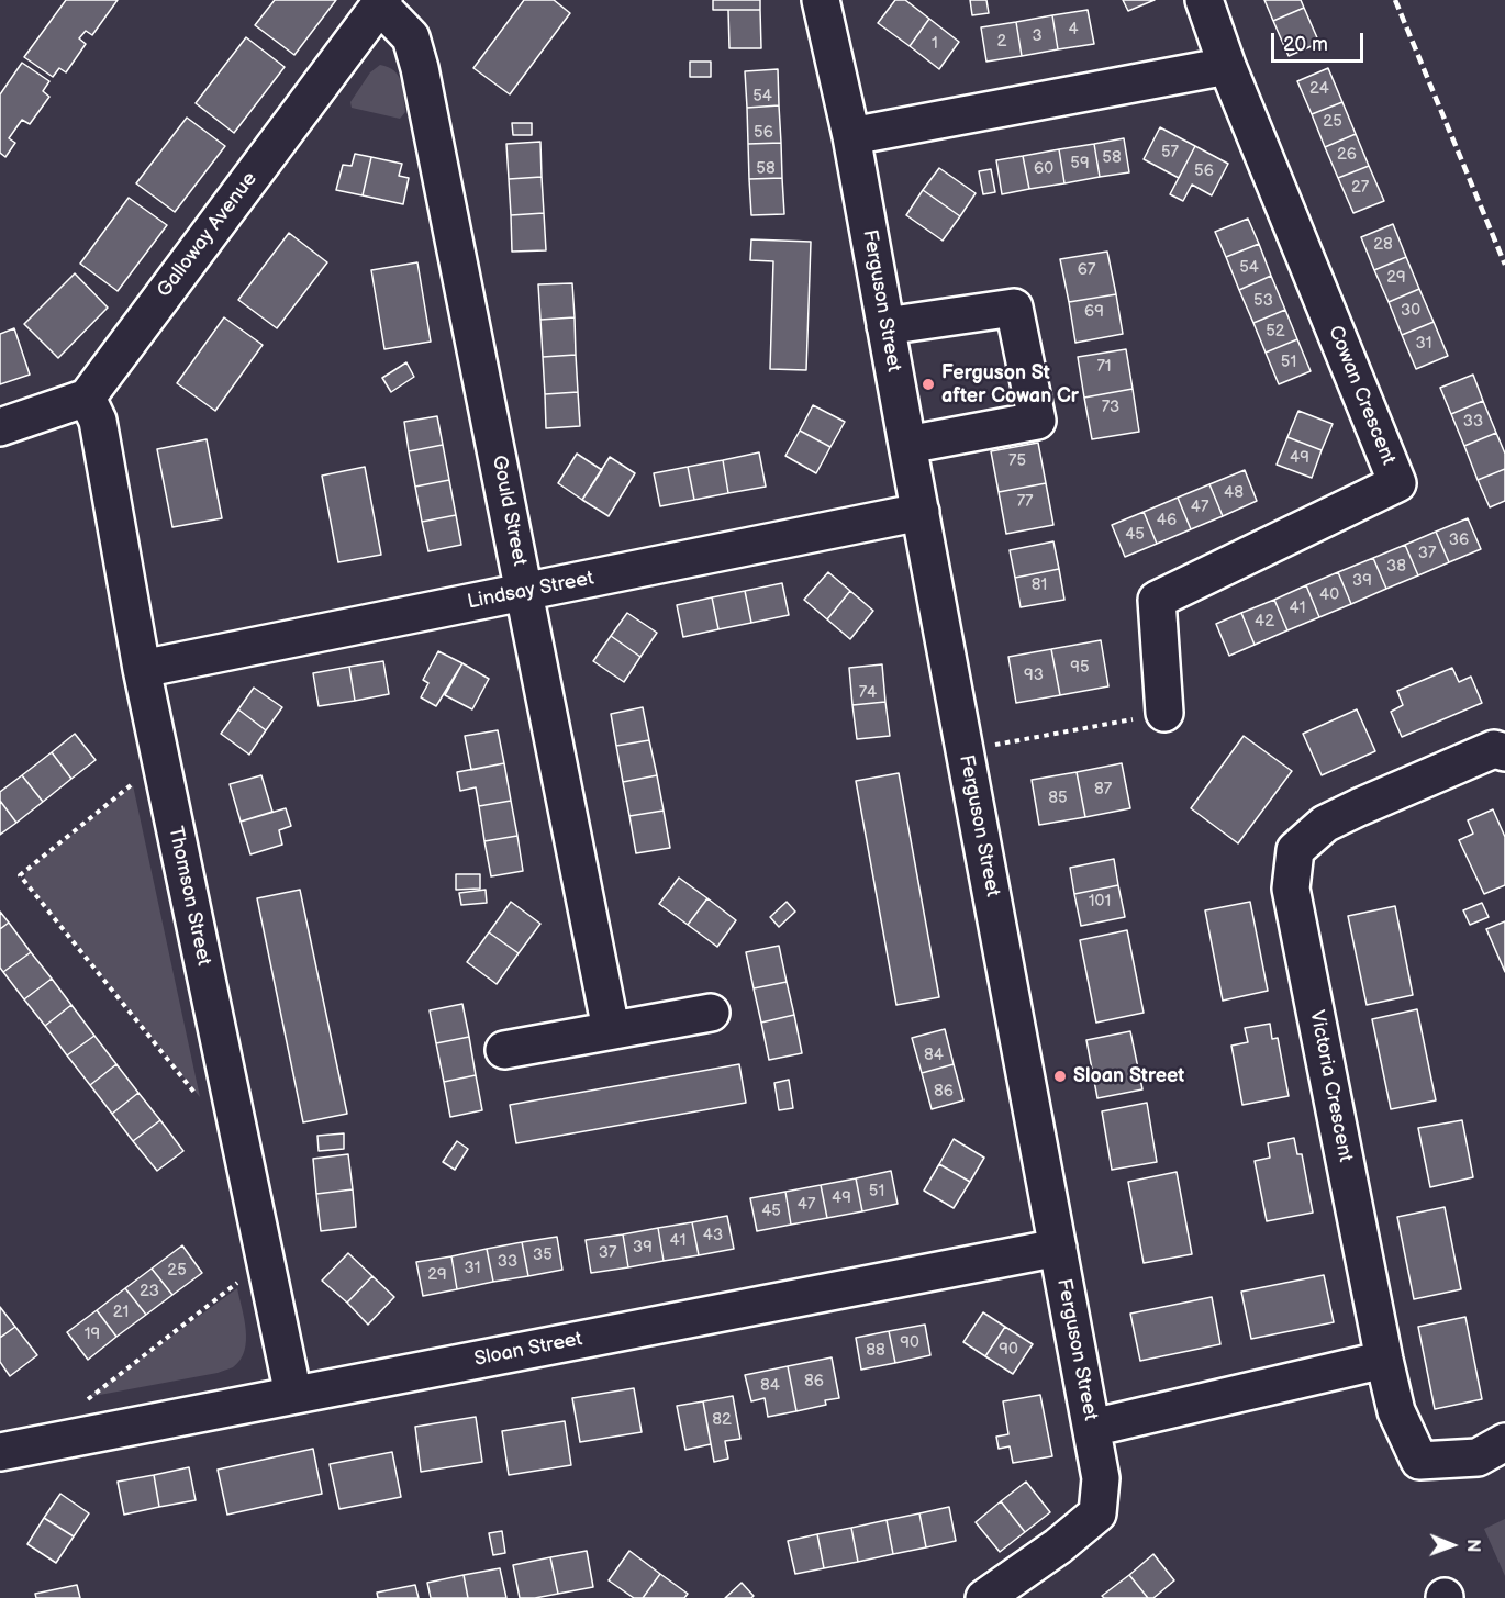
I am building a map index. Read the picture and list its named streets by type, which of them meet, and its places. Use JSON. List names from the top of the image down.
{
  "streets": {
    "street": [
      "Galloway Avenue",
      "Ferguson Street",
      "Cowan Crescent",
      "Gould Street",
      "Lindsay Street",
      "Thomson Street",
      "Victoria Crescent",
      "Sloan Street"
    ]
  },
  "crossings": [
    ["Galloway Avenue", "Gould Street"],
    ["Galloway Avenue", "Thomson Street"],
    ["Ferguson Street", "Lindsay Street"],
    ["Ferguson Street", "Sloan Street"],
    ["Gould Street", "Lindsay Street"],
    ["Lindsay Street", "Thomson Street"],
    ["Thomson Street", "Sloan Street"]
  ],
  "places": ["Ferguson St after Cowan Cr", "Sloan Street"],
  "house_numbers": [
    "4",
    "3",
    "2",
    "1",
    "24",
    "54",
    "25",
    "56",
    "57",
    "26",
    "58",
    "59",
    "58",
    "60",
    "56",
    "27",
    "28",
    "54",
    "67",
    "29",
    "53",
    "30",
    "69",
    "52",
    "31",
    "51",
    "71",
    "73",
    "33",
    "49",
    "75",
    "48",
    "77",
    "47",
    "46",
    "45",
    "36",
    "37",
    "38",
    "39",
    "81",
    "40",
    "41",
    "42",
    "95",
    "93",
    "74",
    "87",
    "85",
    "101",
    "84",
    "86",
    "51",
    "49",
    "47",
    "45",
    "43",
    "41",
    "39",
    "37",
    "35",
    "33",
    "31",
    "25",
    "29",
    "23",
    "21",
    "19",
    "90",
    "90",
    "88",
    "86",
    "84",
    "82"
  ],
  "scale_bar": "20 m",
  "north": "right"
}
